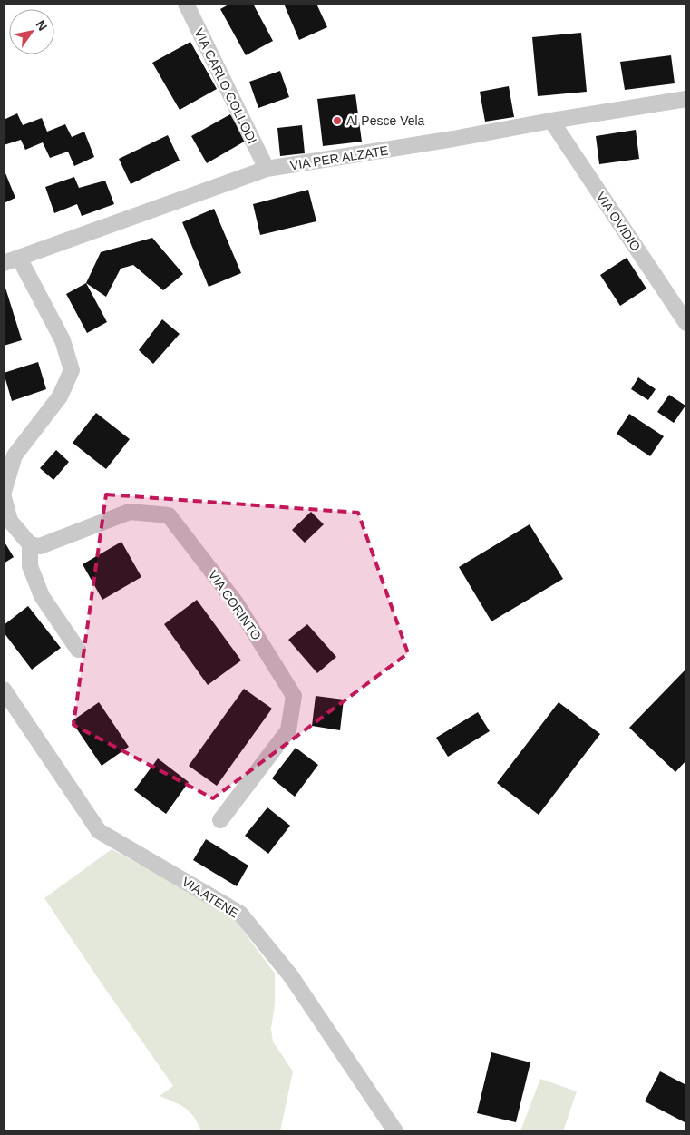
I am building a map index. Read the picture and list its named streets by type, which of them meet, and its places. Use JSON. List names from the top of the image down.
{
  "streets": {
    "street": [
      "VIA CARLO COLLODI",
      "VIA PER ALZATE",
      "VIA OVIDIO",
      "VIA CORINTO",
      "VIA ATENE"
    ]
  },
  "crossings": [
    ["VIA CARLO COLLODI", "VIA PER ALZATE"],
    ["VIA PER ALZATE", "VIA OVIDIO"]
  ],
  "places": ["Al Pesce Vela"],
  "north": "top right"
}
